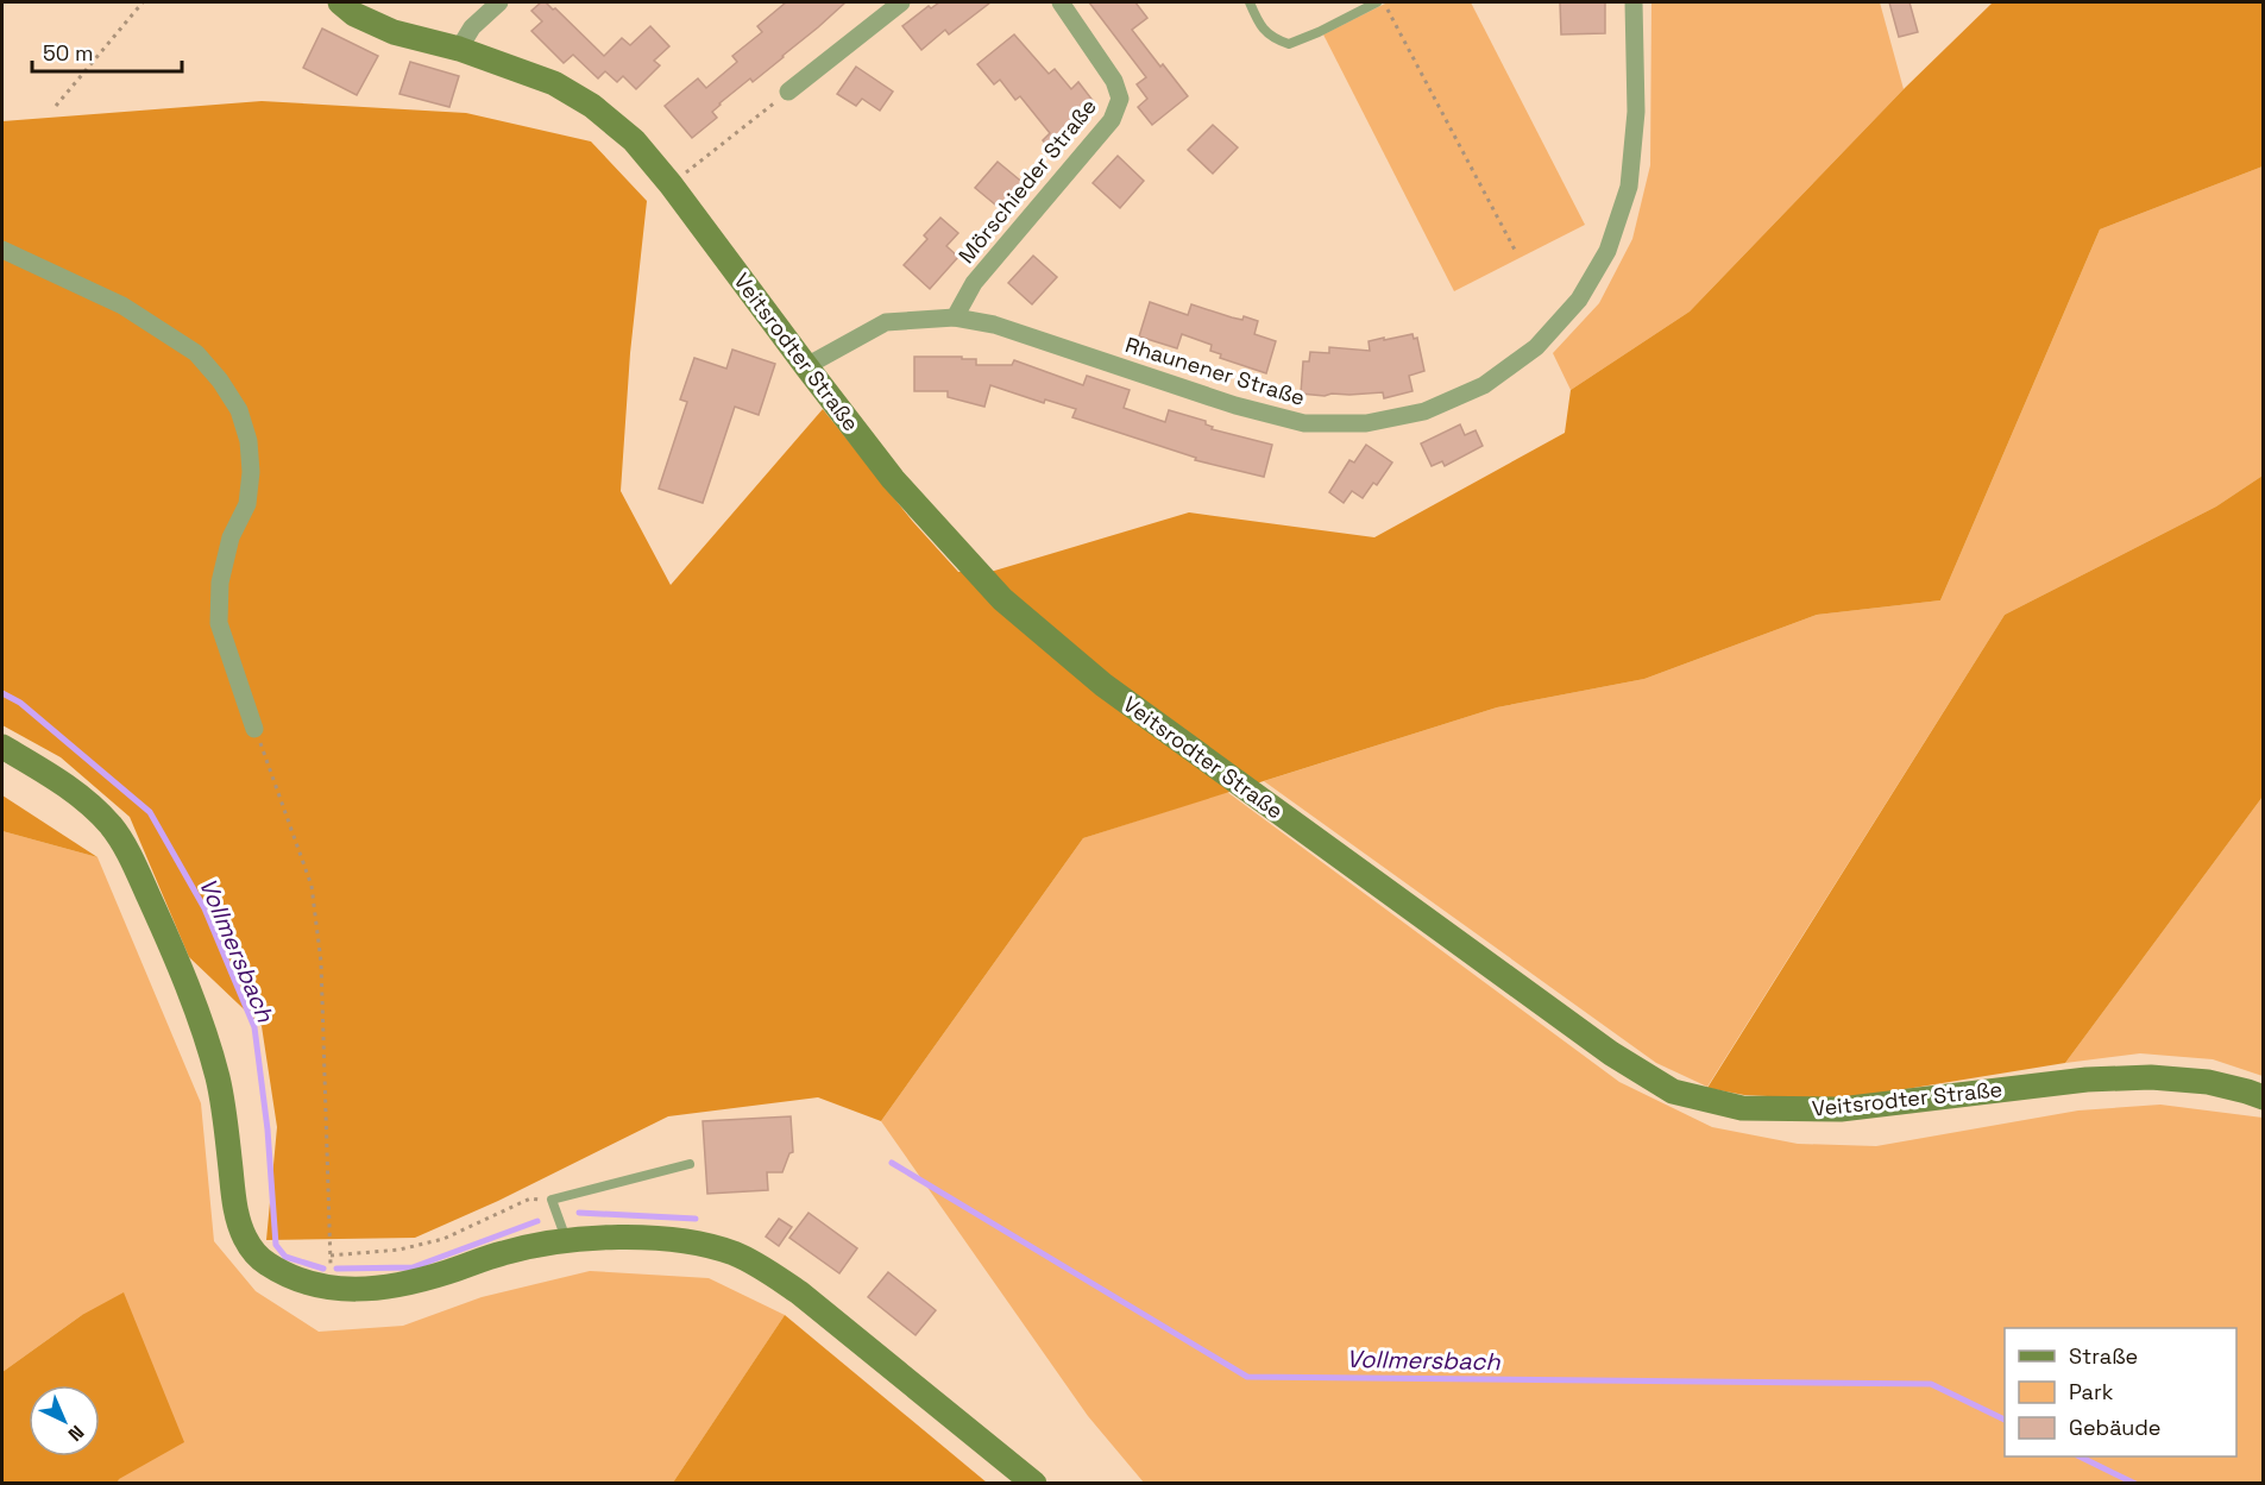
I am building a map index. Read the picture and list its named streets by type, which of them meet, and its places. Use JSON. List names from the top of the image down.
{
  "streets": {
    "street": ["Mörschieder Straße", "Veitsrodter Straße", "Rhaunener Straße"]
  },
  "crossings": [
    ["Mörschieder Straße", "Rhaunener Straße"],
    ["Veitsrodter Straße", "Rhaunener Straße"]
  ],
  "water": ["Vollmersbach"],
  "legend": ["Straße", "Park", "Gebäude"],
  "scale_bar": "50 m",
  "north": "bottom right"
}
